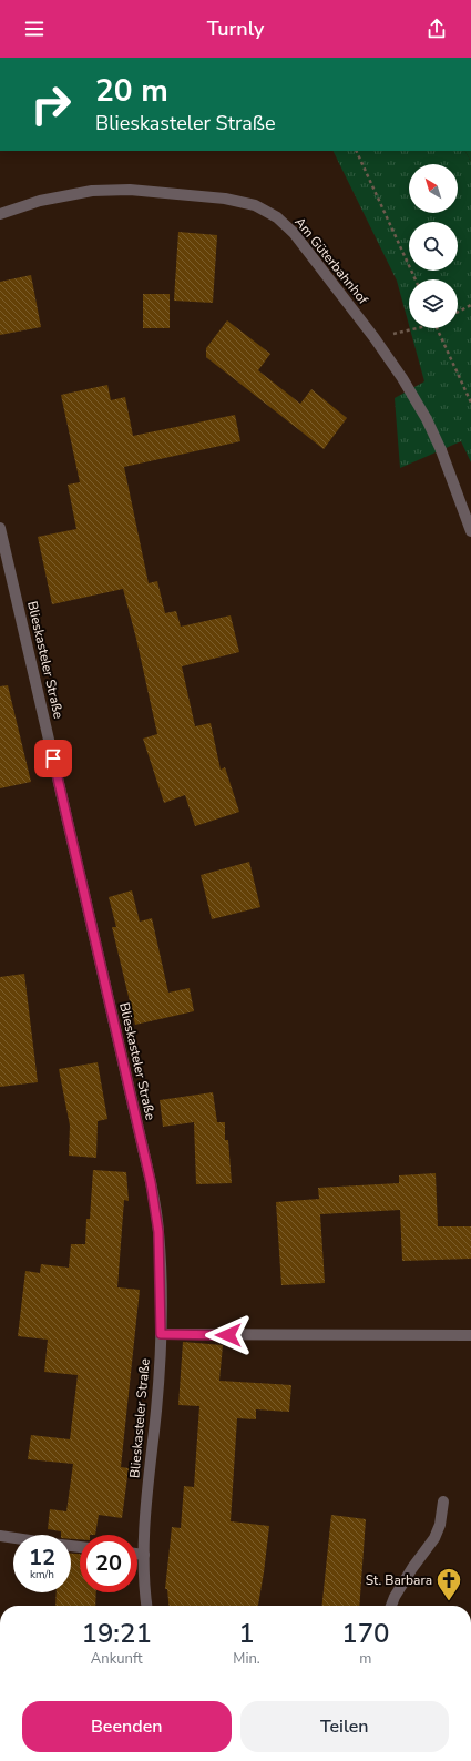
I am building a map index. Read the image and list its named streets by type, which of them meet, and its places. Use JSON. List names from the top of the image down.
{
  "streets": {
    "street": ["Am Güterbahnhof", "Blieskasteler Straße"]
  },
  "places": {
    "church": ["St. Barbara"]
  },
  "north": "top left",
  "page": {
    "header": "Turnly",
    "turn": ["20 m", "Blieskasteler Straße"],
    "speed": "12 km/h",
    "limit": "20",
    "eta": [
      "19:21",
      "Ankunft",
      "1",
      "Min.",
      "170",
      "m"
    ],
    "buttons": ["Beenden", "Teilen"]
  }
}
